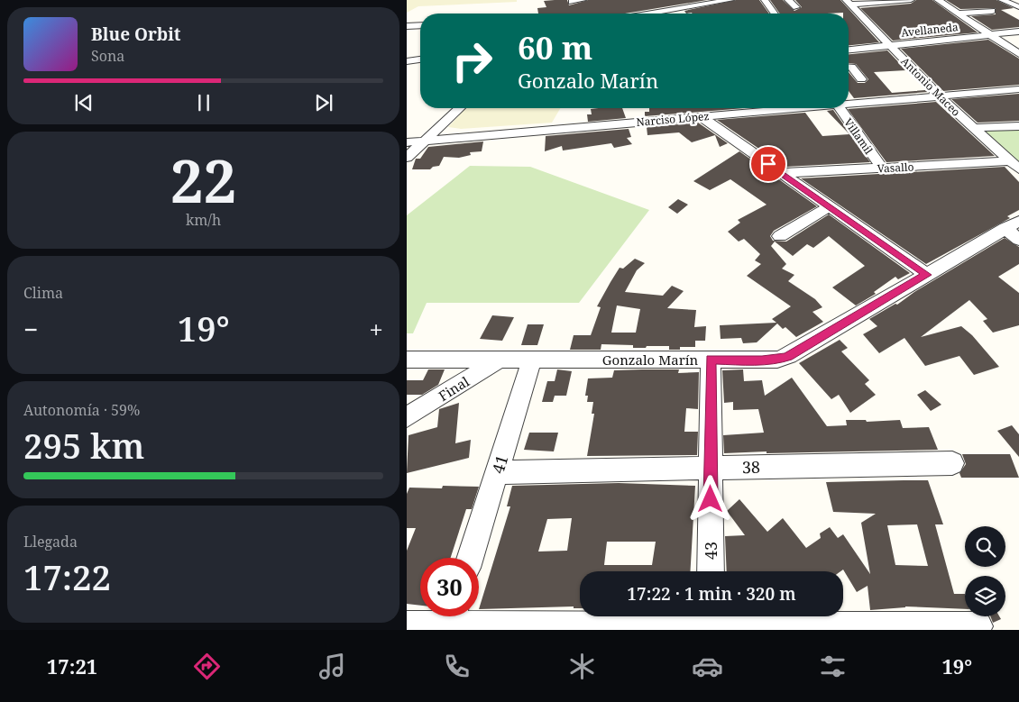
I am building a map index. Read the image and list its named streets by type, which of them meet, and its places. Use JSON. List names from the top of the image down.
{
  "streets": {
    "street": [
      "Avellaneda",
      "Antonio Maceo",
      "Narciso López",
      "Villamil",
      "Vasallo",
      "Gonzalo Marín",
      "Final",
      "41",
      "38",
      "43"
    ]
  },
  "crossings": [
    ["Avellaneda", "Antonio Maceo"],
    ["Antonio Maceo", "Narciso López"],
    ["Antonio Maceo", "Vasallo"],
    ["Villamil", "Vasallo"],
    ["Gonzalo Marín", "Final"],
    ["Gonzalo Marín", "41"],
    ["Gonzalo Marín", "43"],
    ["41", "38"],
    ["38", "43"]
  ],
  "page": {
    "turn": ["60 m", "Gonzalo Marín"],
    "song": ["Blue Orbit", "Sona"],
    "tile": [
      ["22", "km/h"],
      "Clima",
      ["Autonomía · 59%", "295 km"],
      ["Llegada", "17:22"]
    ],
    "heat": ["−", "19°", "+"],
    "limit": "30",
    "trip": "17:22 · 1 min · 320 m",
    "tabs": ["17:21", "19°"]
  }
}
